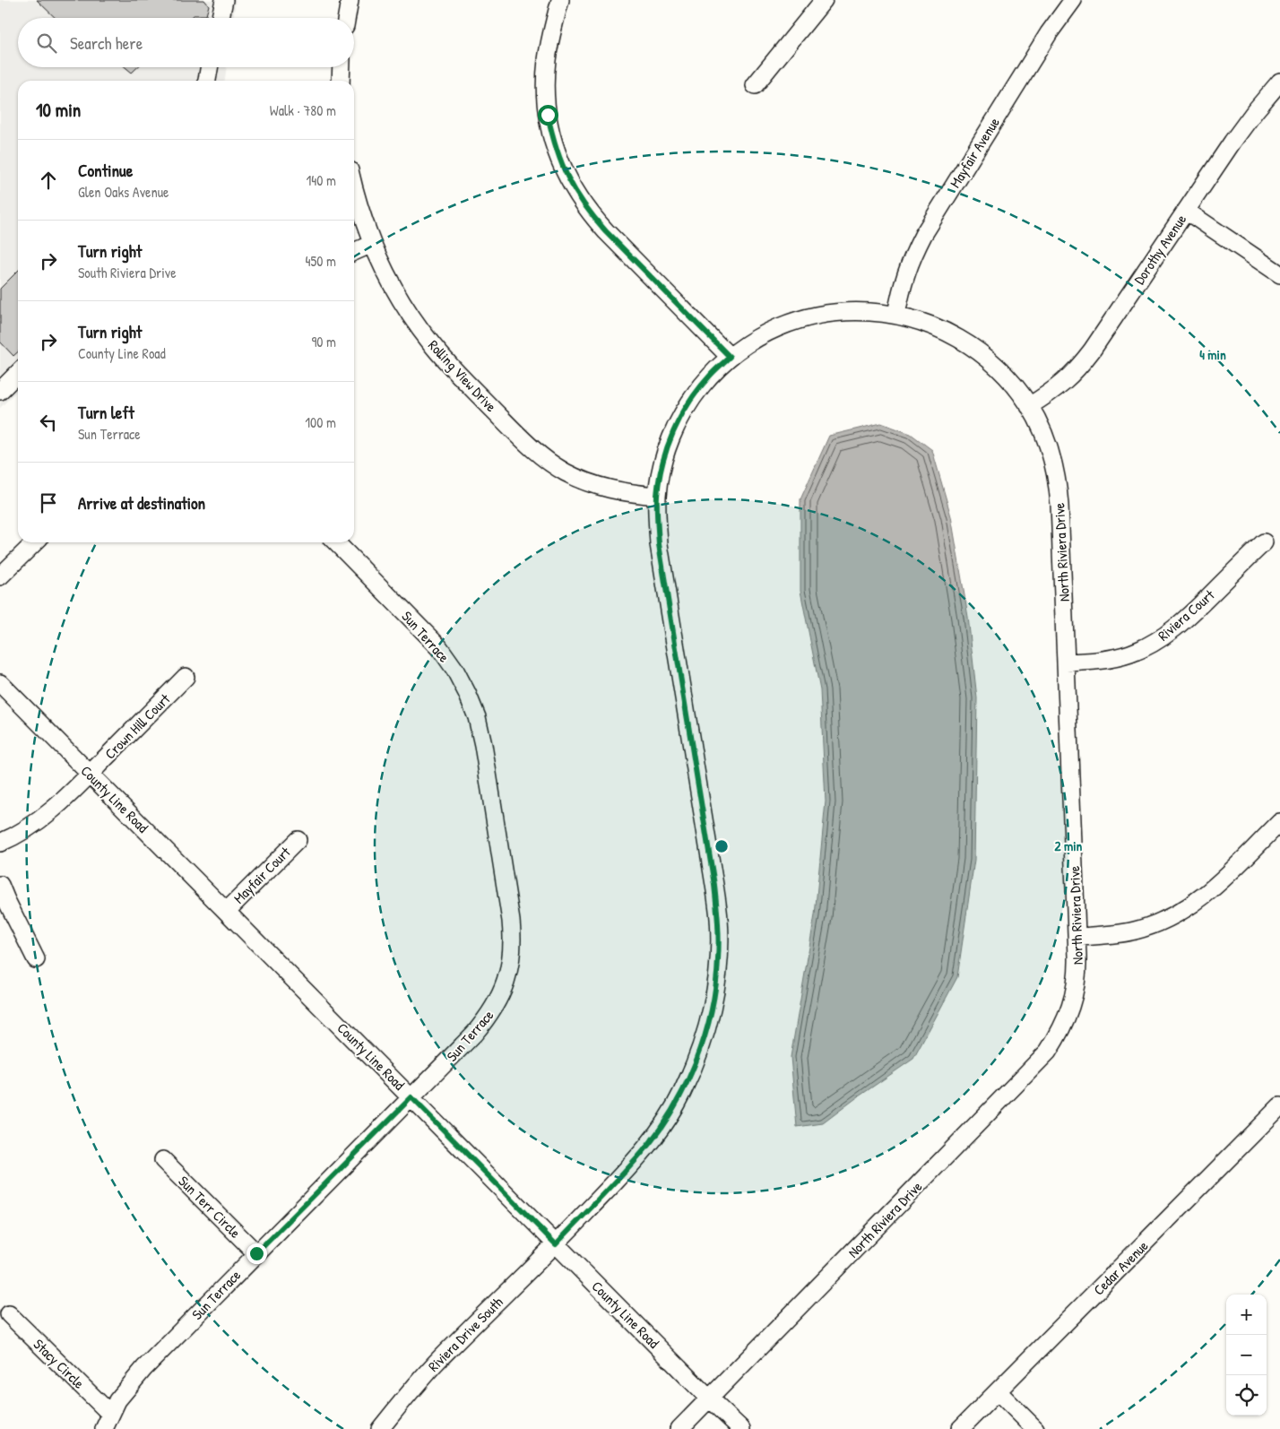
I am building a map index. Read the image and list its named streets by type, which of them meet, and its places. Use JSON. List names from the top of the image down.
{
  "streets": {
    "street": [
      "Mayfair Avenue",
      "Dorothy Avenue",
      "Rolling View Drive",
      "North Riviera Drive",
      "Riviera Court",
      "Sun Terrace",
      "Crown Hill Court",
      "County Line Road",
      "Mayfair Court",
      "Sun Terr Circle",
      "Cedar Avenue",
      "Riviera Drive South",
      "Stacy Circle"
    ]
  },
  "crossings": [
    ["Mayfair Avenue", "North Riviera Drive"],
    ["Dorothy Avenue", "North Riviera Drive"],
    ["Rolling View Drive", "North Riviera Drive"],
    ["Rolling View Drive", "Riviera Drive South"],
    ["North Riviera Drive", "Riviera Court"],
    ["North Riviera Drive", "County Line Road"],
    ["North Riviera Drive", "Riviera Drive South"],
    ["Sun Terrace", "County Line Road"],
    ["Sun Terrace", "Sun Terr Circle"],
    ["Sun Terrace", "Stacy Circle"],
    ["Crown Hill Court", "County Line Road"],
    ["County Line Road", "Mayfair Court"],
    ["County Line Road", "Riviera Drive South"]
  ],
  "page": {
    "search": "Search here",
    "heading": ["10 min", "Walk · 780 m"],
    "list": [
      ["Continue", "Glen Oaks Avenue", "140 m"],
      ["Turn right", "South Riviera Drive", "450 m"],
      ["Turn right", "County Line Road", "90 m"],
      ["Turn left", "Sun Terrace", "100 m"],
      "Arrive at destination"
    ],
    "map_buttons": ["+", "−"]
  },
  "rings": ["4 min", "2 min"]
}
